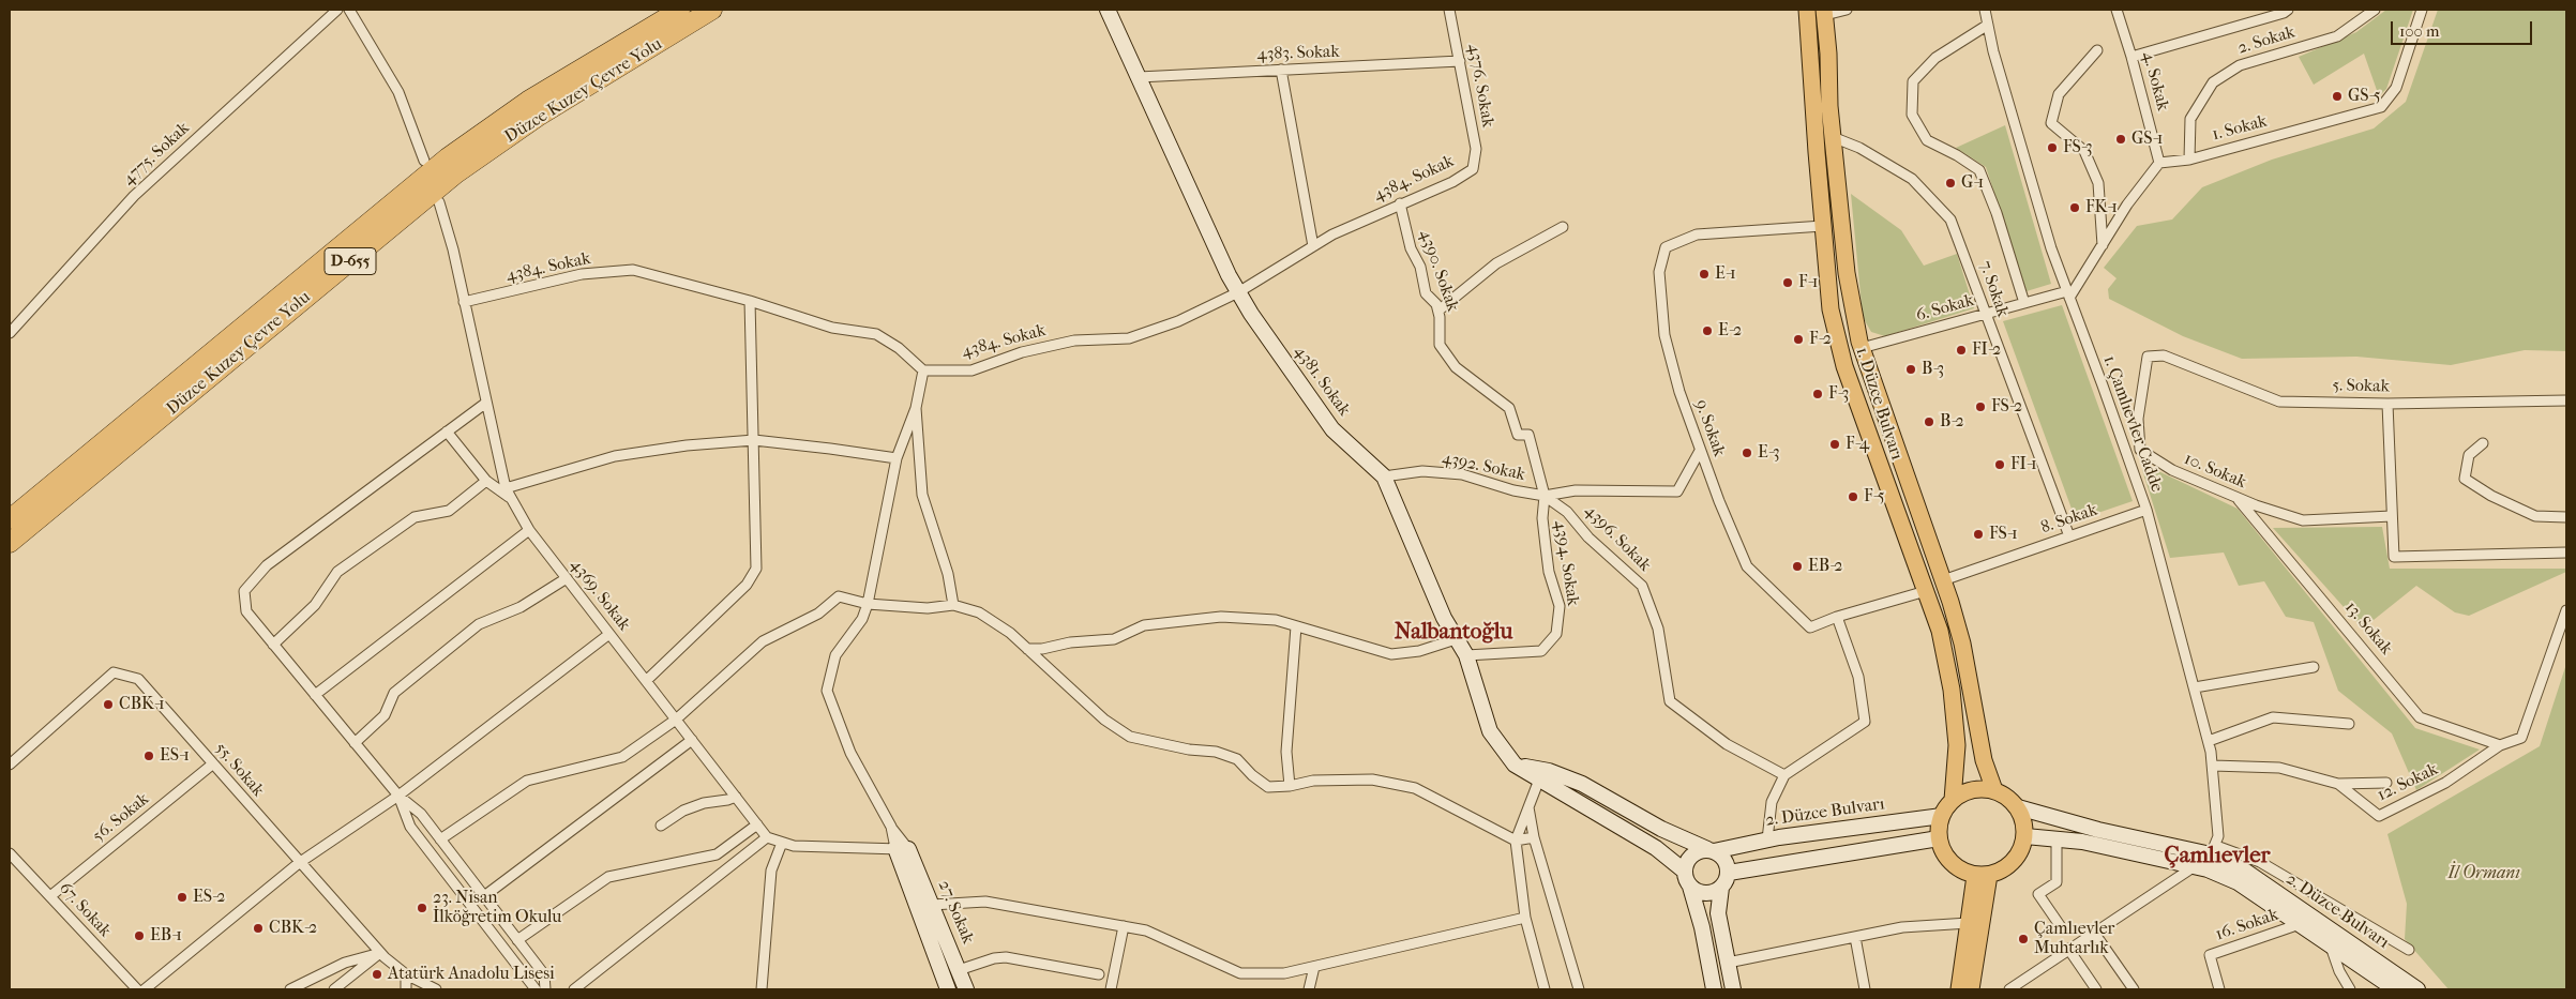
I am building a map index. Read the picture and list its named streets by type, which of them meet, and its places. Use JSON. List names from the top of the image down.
{
  "streets": {
    "highway": ["Düzce Kuzey Çevre Yolu", "D-655"],
    "main road": ["1. Düzce Bulvarı"],
    "street": [
      "2. Sokak",
      "4383. Sokak",
      "4. Sokak",
      "4376. Sokak",
      "1. Sokak",
      "4775. Sokak",
      "4384. Sokak",
      "4390. Sokak",
      "7. Sokak",
      "6. Sokak",
      "4381. Sokak",
      "5. Sokak",
      "1. Çamlıevler Cadde",
      "9. Sokak",
      "4392. Sokak",
      "10. Sokak",
      "8. Sokak",
      "4396. Sokak",
      "4394. Sokak",
      "4369. Sokak",
      "13. Sokak",
      "55. Sokak",
      "12. Sokak",
      "2. Düzce Bulvarı",
      "56. Sokak",
      "67. Sokak",
      "27. Sokak",
      "16. Sokak"
    ]
  },
  "crossings": [
    ["2. Sokak", "1. Sokak"],
    ["4383. Sokak", "4376. Sokak"],
    ["4383. Sokak", "4381. Sokak"],
    ["4. Sokak", "1. Sokak"],
    ["4376. Sokak", "4384. Sokak"],
    ["4384. Sokak", "4390. Sokak"],
    ["4384. Sokak", "4381. Sokak"],
    ["4384. Sokak", "4369. Sokak"],
    ["4390. Sokak", "4392. Sokak"],
    ["4390. Sokak", "4396. Sokak"],
    ["4390. Sokak", "4394. Sokak"],
    ["7. Sokak", "6. Sokak"],
    ["7. Sokak", "1. Düzce Bulvarı"],
    ["7. Sokak", "8. Sokak"],
    ["6. Sokak", "1. Düzce Bulvarı"],
    ["6. Sokak", "1. Çamlıevler Cadde"],
    ["4381. Sokak", "4392. Sokak"],
    ["4381. Sokak", "4394. Sokak"],
    ["5. Sokak", "10. Sokak"],
    ["1. Düzce Bulvarı", "9. Sokak"],
    ["1. Düzce Bulvarı", "8. Sokak"],
    ["1. Düzce Bulvarı", "2. Düzce Bulvarı"],
    ["1. Çamlıevler Cadde", "8. Sokak"],
    ["1. Çamlıevler Cadde", "12. Sokak"],
    ["1. Çamlıevler Cadde", "2. Düzce Bulvarı"],
    ["4392. Sokak", "4396. Sokak"],
    ["4392. Sokak", "4394. Sokak"],
    ["10. Sokak", "13. Sokak"],
    ["4396. Sokak", "4394. Sokak"],
    ["13. Sokak", "12. Sokak"],
    ["55. Sokak", "56. Sokak"],
    ["2. Düzce Bulvarı", "16. Sokak"],
    ["56. Sokak", "67. Sokak"]
  ],
  "districts": ["Nalbantoğlu", "Çamlıevler"],
  "parks": ["İl Ormanı"],
  "places": [
    "GS-5",
    "GS-1",
    "FS-3",
    "G-1",
    "FK-1",
    "E-1",
    "F-1",
    "E-2",
    "F-2",
    "FI-2",
    "B-3",
    "F-3",
    "FS-2",
    "B-2",
    "F-4",
    "E-3",
    "FI-1",
    "F-5",
    "FS-1",
    "EB-2",
    "CBK-1",
    "ES-1",
    "ES-2",
    "23. Nisan İlköğretim Okulu",
    "CBK-2",
    "EB-1",
    "Çamlıevler Muhtarlık",
    "Atatürk Anadolu Lisesi"
  ],
  "scale_bar": "100 m"
}
